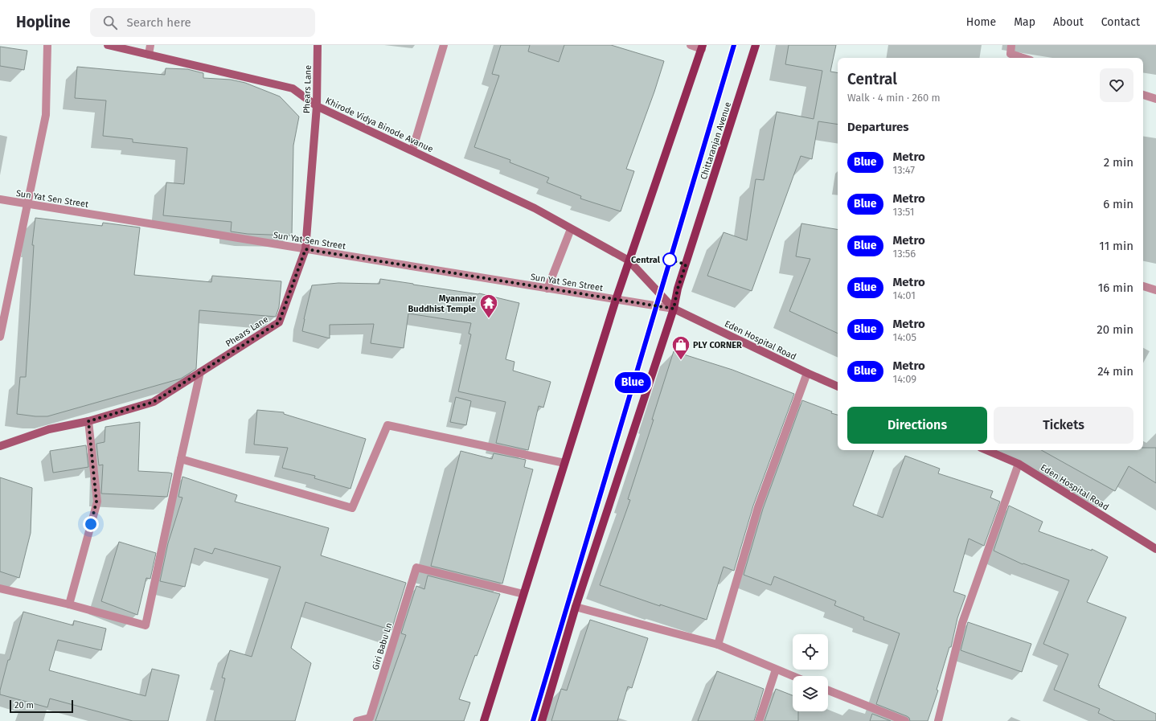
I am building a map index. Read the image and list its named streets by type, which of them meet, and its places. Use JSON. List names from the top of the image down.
{
  "streets": {
    "main road": ["Chittaranjan Avenue"],
    "street": [
      "Phears Lane",
      "Khirode Vidya Binode Avanue",
      "Sun Yat Sen Street",
      "Eden Hospital Road",
      "Giri Babu Ln"
    ]
  },
  "crossings": [
    ["Phears Lane", "Khirode Vidya Binode Avanue"],
    ["Phears Lane", "Sun Yat Sen Street"],
    ["Khirode Vidya Binode Avanue", "Chittaranjan Avenue"],
    ["Khirode Vidya Binode Avanue", "Sun Yat Sen Street"],
    ["Khirode Vidya Binode Avanue", "Eden Hospital Road"],
    ["Chittaranjan Avenue", "Sun Yat Sen Street"],
    ["Chittaranjan Avenue", "Eden Hospital Road"],
    ["Sun Yat Sen Street", "Eden Hospital Road"]
  ],
  "places": {
    "other": ["Central"],
    "temple": ["Myanmar Buddhist Temple"],
    "shop": ["PLY CORNER"]
  },
  "lines": ["metro line Blue"],
  "scale_bar": "20 m",
  "page": {
    "header": "Hopline",
    "search": "Search here",
    "nav": [
      "Home",
      "Map",
      "About",
      "Contact"
    ],
    "on_map": "Blue",
    "heading": [
      ["Central", "Walk · 4 min · 260 m"],
      "Departures"
    ],
    "list": [
      {
        "mark": "Blue",
        "name": "Metro",
        "note": "13:47",
        "value": "2 min"
      },
      {
        "mark": "Blue",
        "name": "Metro",
        "note": "13:51",
        "value": "6 min"
      },
      {
        "mark": "Blue",
        "name": "Metro",
        "note": "13:56",
        "value": "11 min"
      },
      {
        "mark": "Blue",
        "name": "Metro",
        "note": "14:01",
        "value": "16 min"
      },
      {
        "mark": "Blue",
        "name": "Metro",
        "note": "14:05",
        "value": "20 min"
      },
      {
        "mark": "Blue",
        "name": "Metro",
        "note": "14:09",
        "value": "24 min"
      }
    ],
    "buttons": ["Directions", "Tickets"],
    "scale": "20 m"
  }
}
